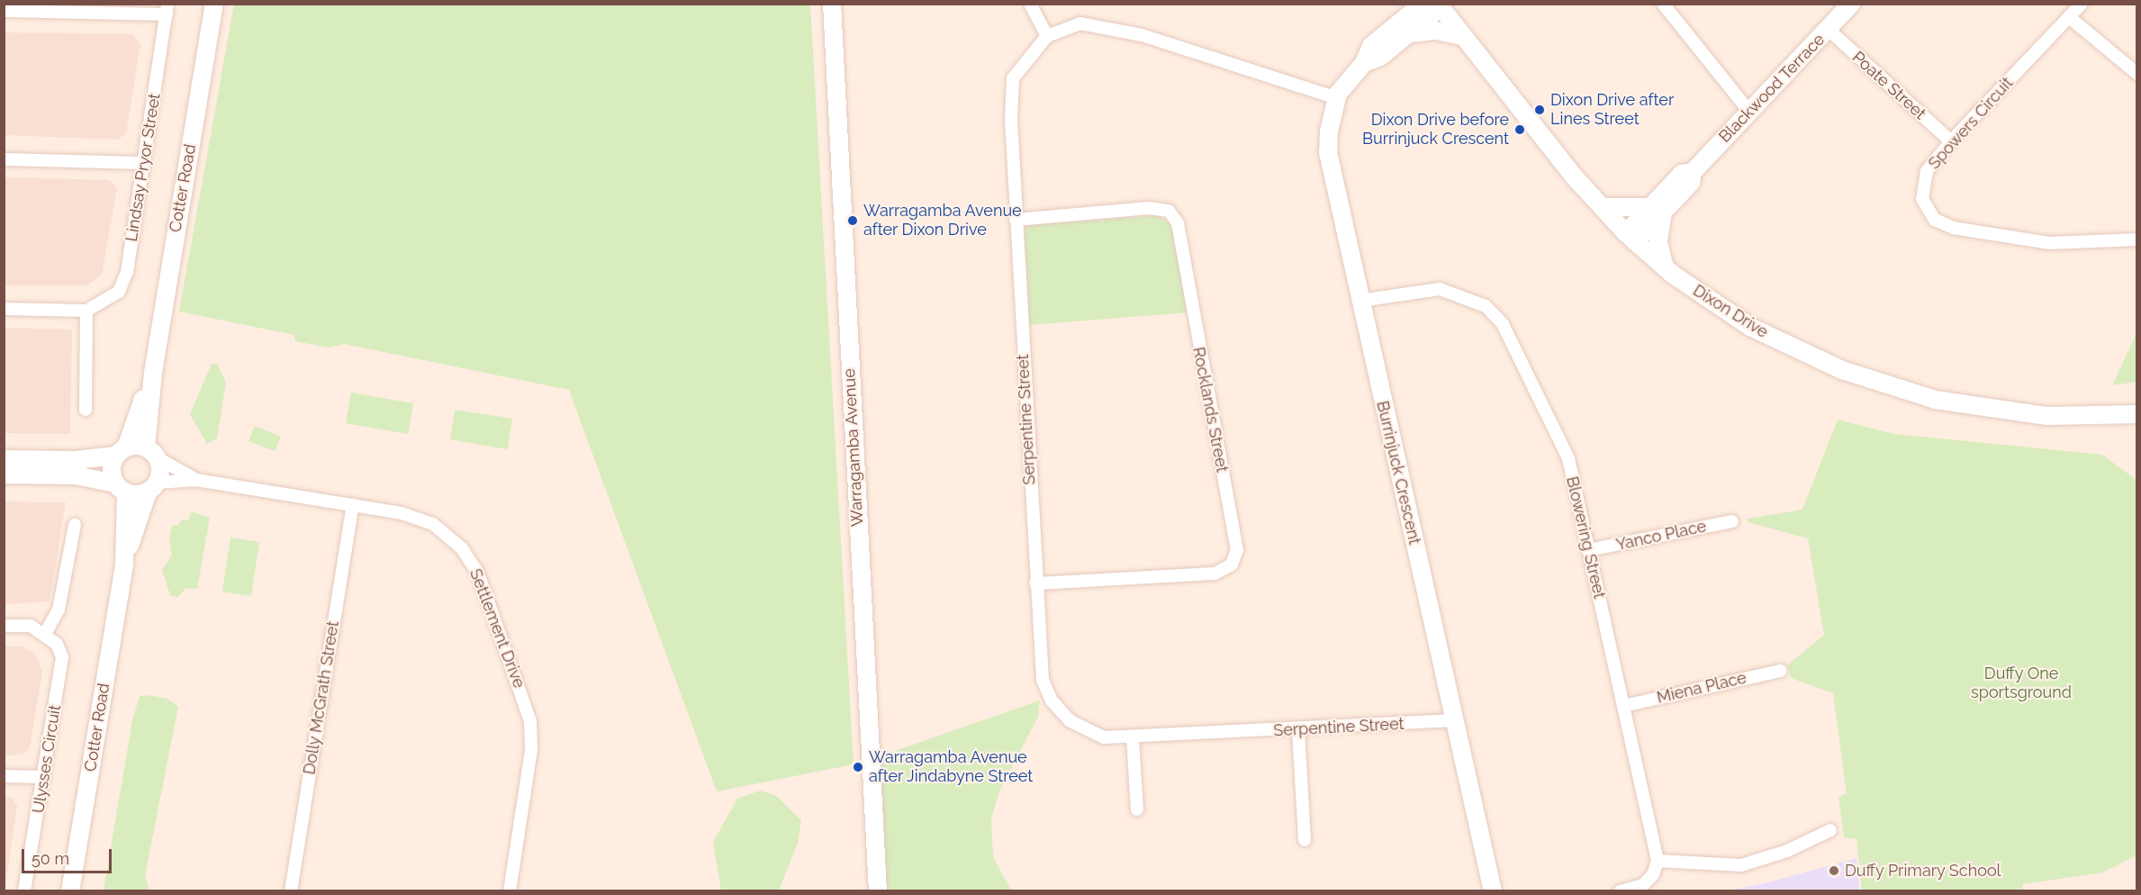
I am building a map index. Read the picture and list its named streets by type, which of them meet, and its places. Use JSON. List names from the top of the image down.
{
  "streets": {
    "main road": [
      "Blackwood Terrace",
      "Cotter Road",
      "Dixon Drive",
      "Warragamba Avenue",
      "Burrinjuck Crescent"
    ],
    "street": [
      "Poate Street",
      "Spowers Circuit",
      "Lindsay Pryor Street",
      "Rocklands Street",
      "Serpentine Street",
      "Yanco Place",
      "Blowering Street",
      "Settlement Drive",
      "Miena Place",
      "Dolly McGrath Street",
      "Ulysses Circuit"
    ]
  },
  "crossings": [
    ["Poate Street", "Blackwood Terrace"],
    ["Poate Street", "Spowers Circuit"],
    ["Blackwood Terrace", "Dixon Drive"],
    ["Cotter Road", "Settlement Drive"],
    ["Dixon Drive", "Burrinjuck Crescent"],
    ["Rocklands Street", "Serpentine Street"],
    ["Serpentine Street", "Burrinjuck Crescent"],
    ["Burrinjuck Crescent", "Blowering Street"],
    ["Yanco Place", "Blowering Street"],
    ["Blowering Street", "Miena Place"],
    ["Settlement Drive", "Dolly McGrath Street"]
  ],
  "parks": ["Duffy One sportsground"],
  "places": [
    "Dixon Drive after Lines Street",
    "Dixon Drive before Burrinjuck Crescent",
    "Warragamba Avenue after Dixon Drive",
    "Warragamba Avenue after Jindabyne Street",
    "Duffy Primary School"
  ],
  "scale_bar": "50 m"
}
